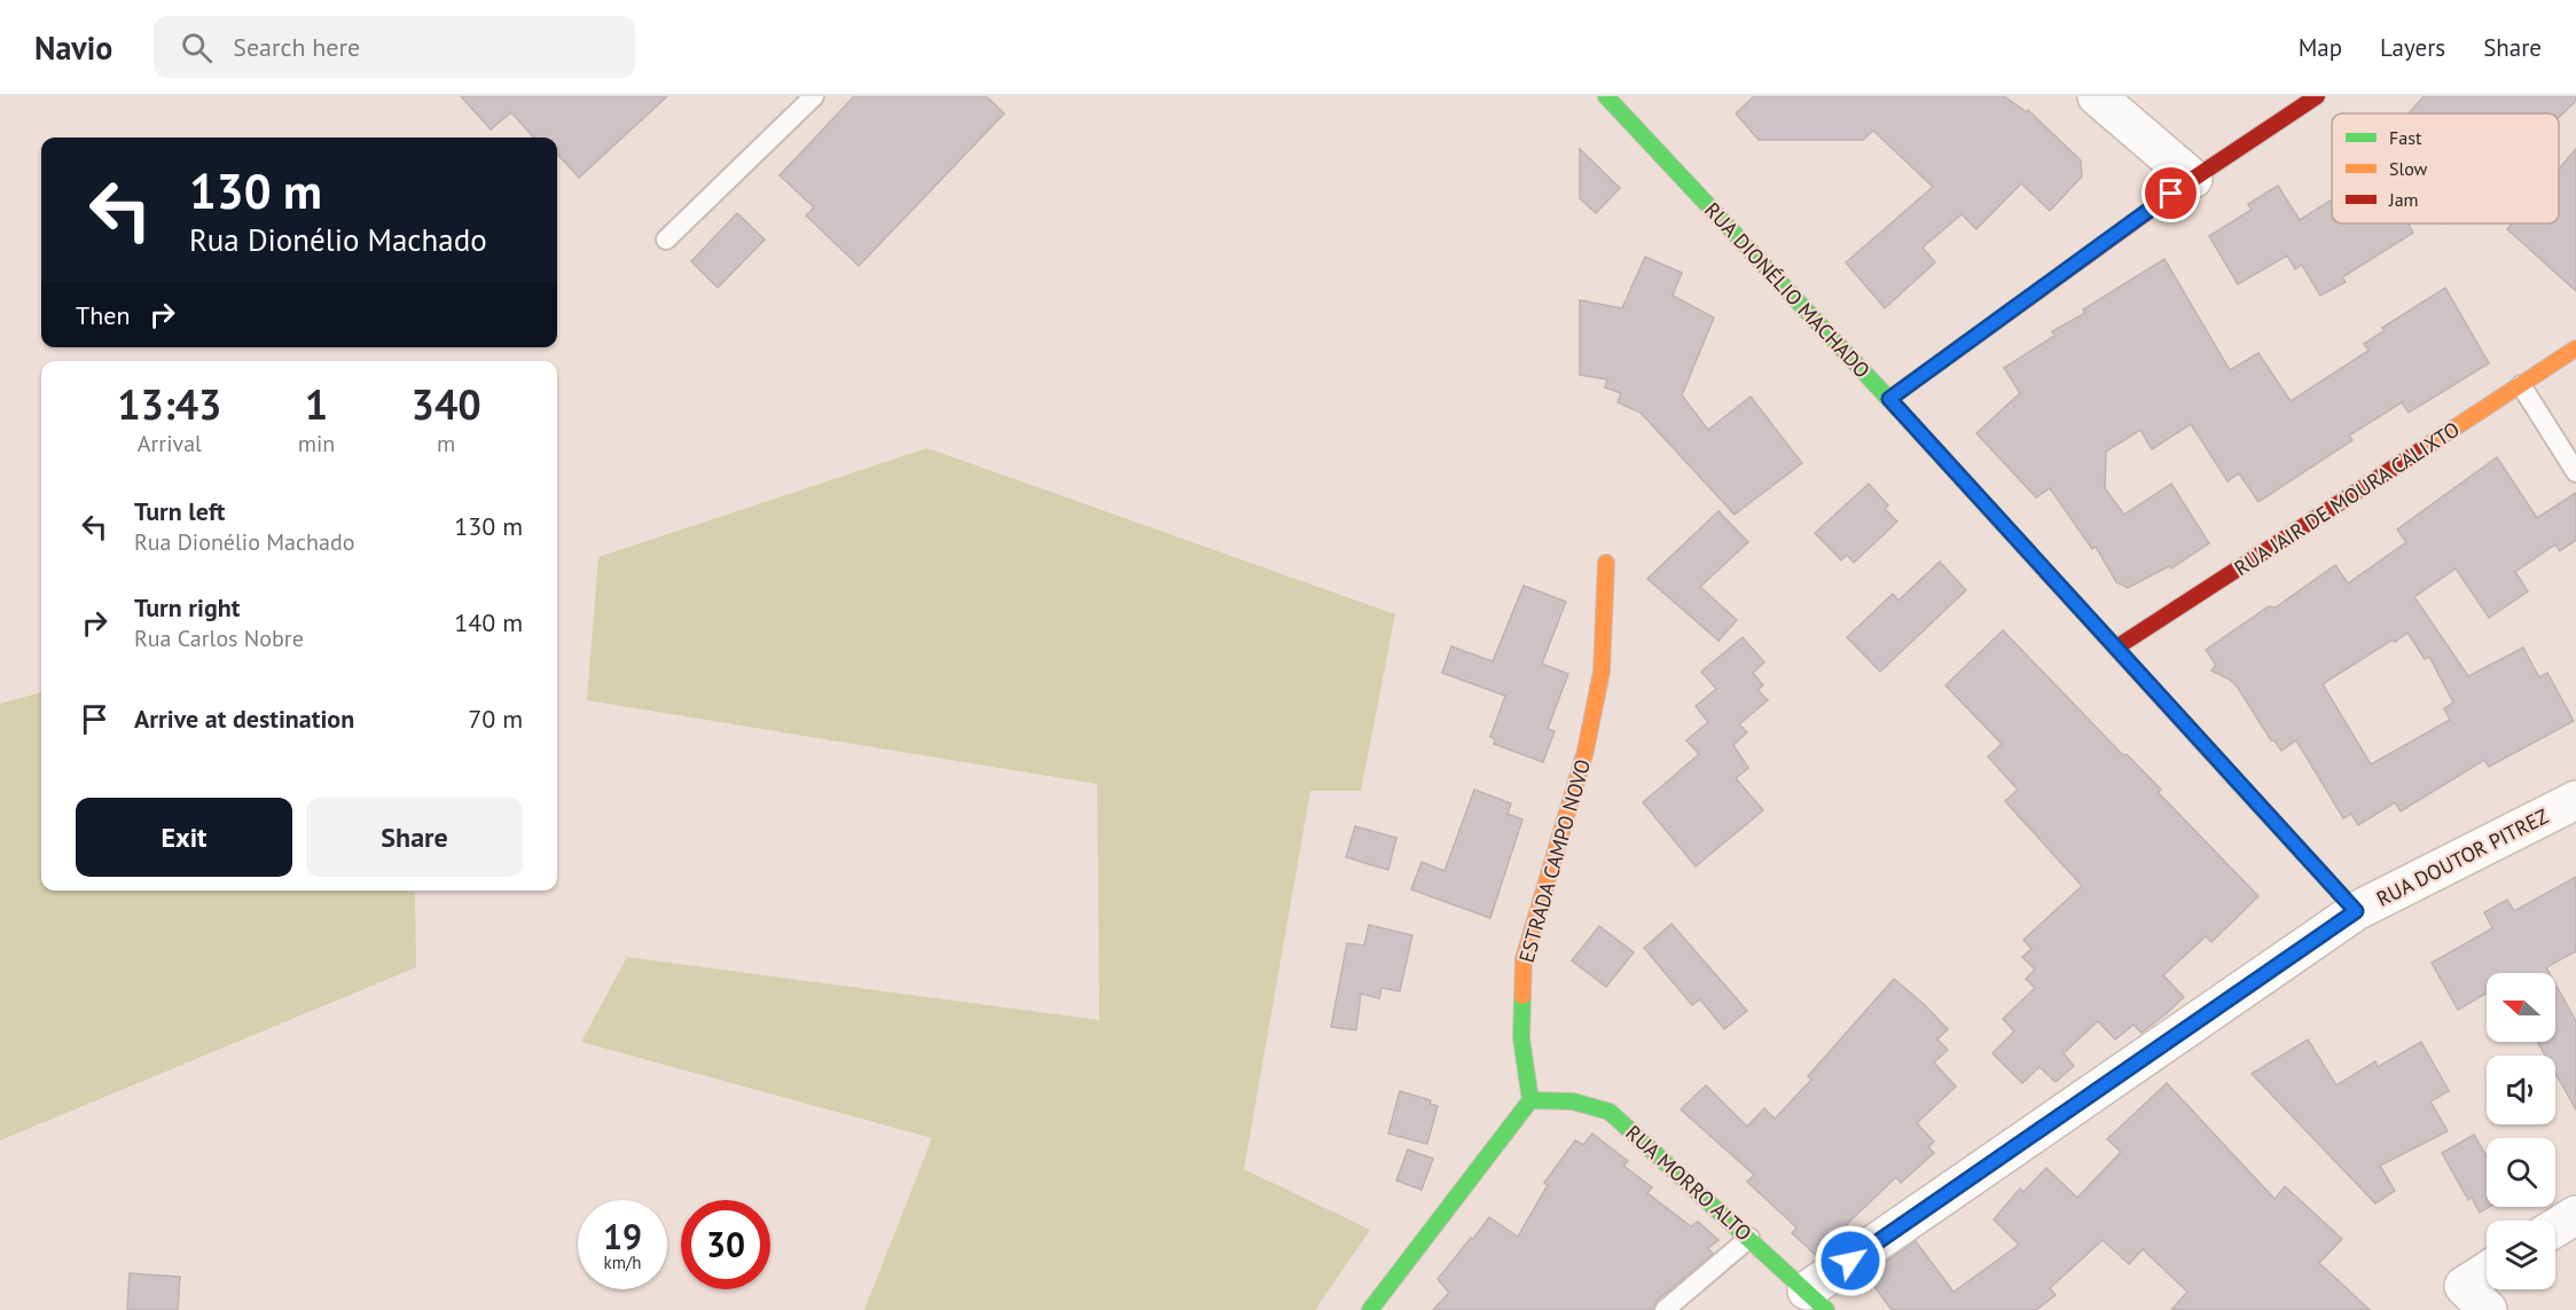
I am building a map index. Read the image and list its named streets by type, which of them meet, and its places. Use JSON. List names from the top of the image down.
{
  "streets": {
    "street": [
      "RUA DIONÉLIO MACHADO",
      "RUA JAIR DE MOURA CALIXTO",
      "RUA DOUTOR PITREZ",
      "ESTRADA CAMPO NOVO",
      "RUA MORRO ALTO"
    ]
  },
  "crossings": [
    ["RUA DIONÉLIO MACHADO", "RUA JAIR DE MOURA CALIXTO"],
    ["RUA DIONÉLIO MACHADO", "RUA DOUTOR PITREZ"],
    ["RUA DOUTOR PITREZ", "RUA MORRO ALTO"],
    ["ESTRADA CAMPO NOVO", "RUA MORRO ALTO"]
  ],
  "legend": ["Fast", "Slow", "Jam"],
  "north": "left",
  "page": {
    "header": "Navio",
    "search": "Search here",
    "nav": ["Map", "Layers", "Share"],
    "turn": ["130 m", "Rua Dionélio Machado"],
    "then": "Then",
    "eta": [
      "13:43",
      "Arrival",
      "1",
      "min",
      "340",
      "m"
    ],
    "list": [
      {
        "name": "Turn left",
        "note": "Rua Dionélio Machado",
        "value": "130 m"
      },
      {
        "name": "Turn right",
        "note": "Rua Carlos Nobre",
        "value": "140 m"
      },
      {
        "name": "Arrive at destination",
        "value": "70 m"
      }
    ],
    "buttons": ["Exit", "Share"],
    "speed": "19 km/h",
    "limit": "30"
  }
}
